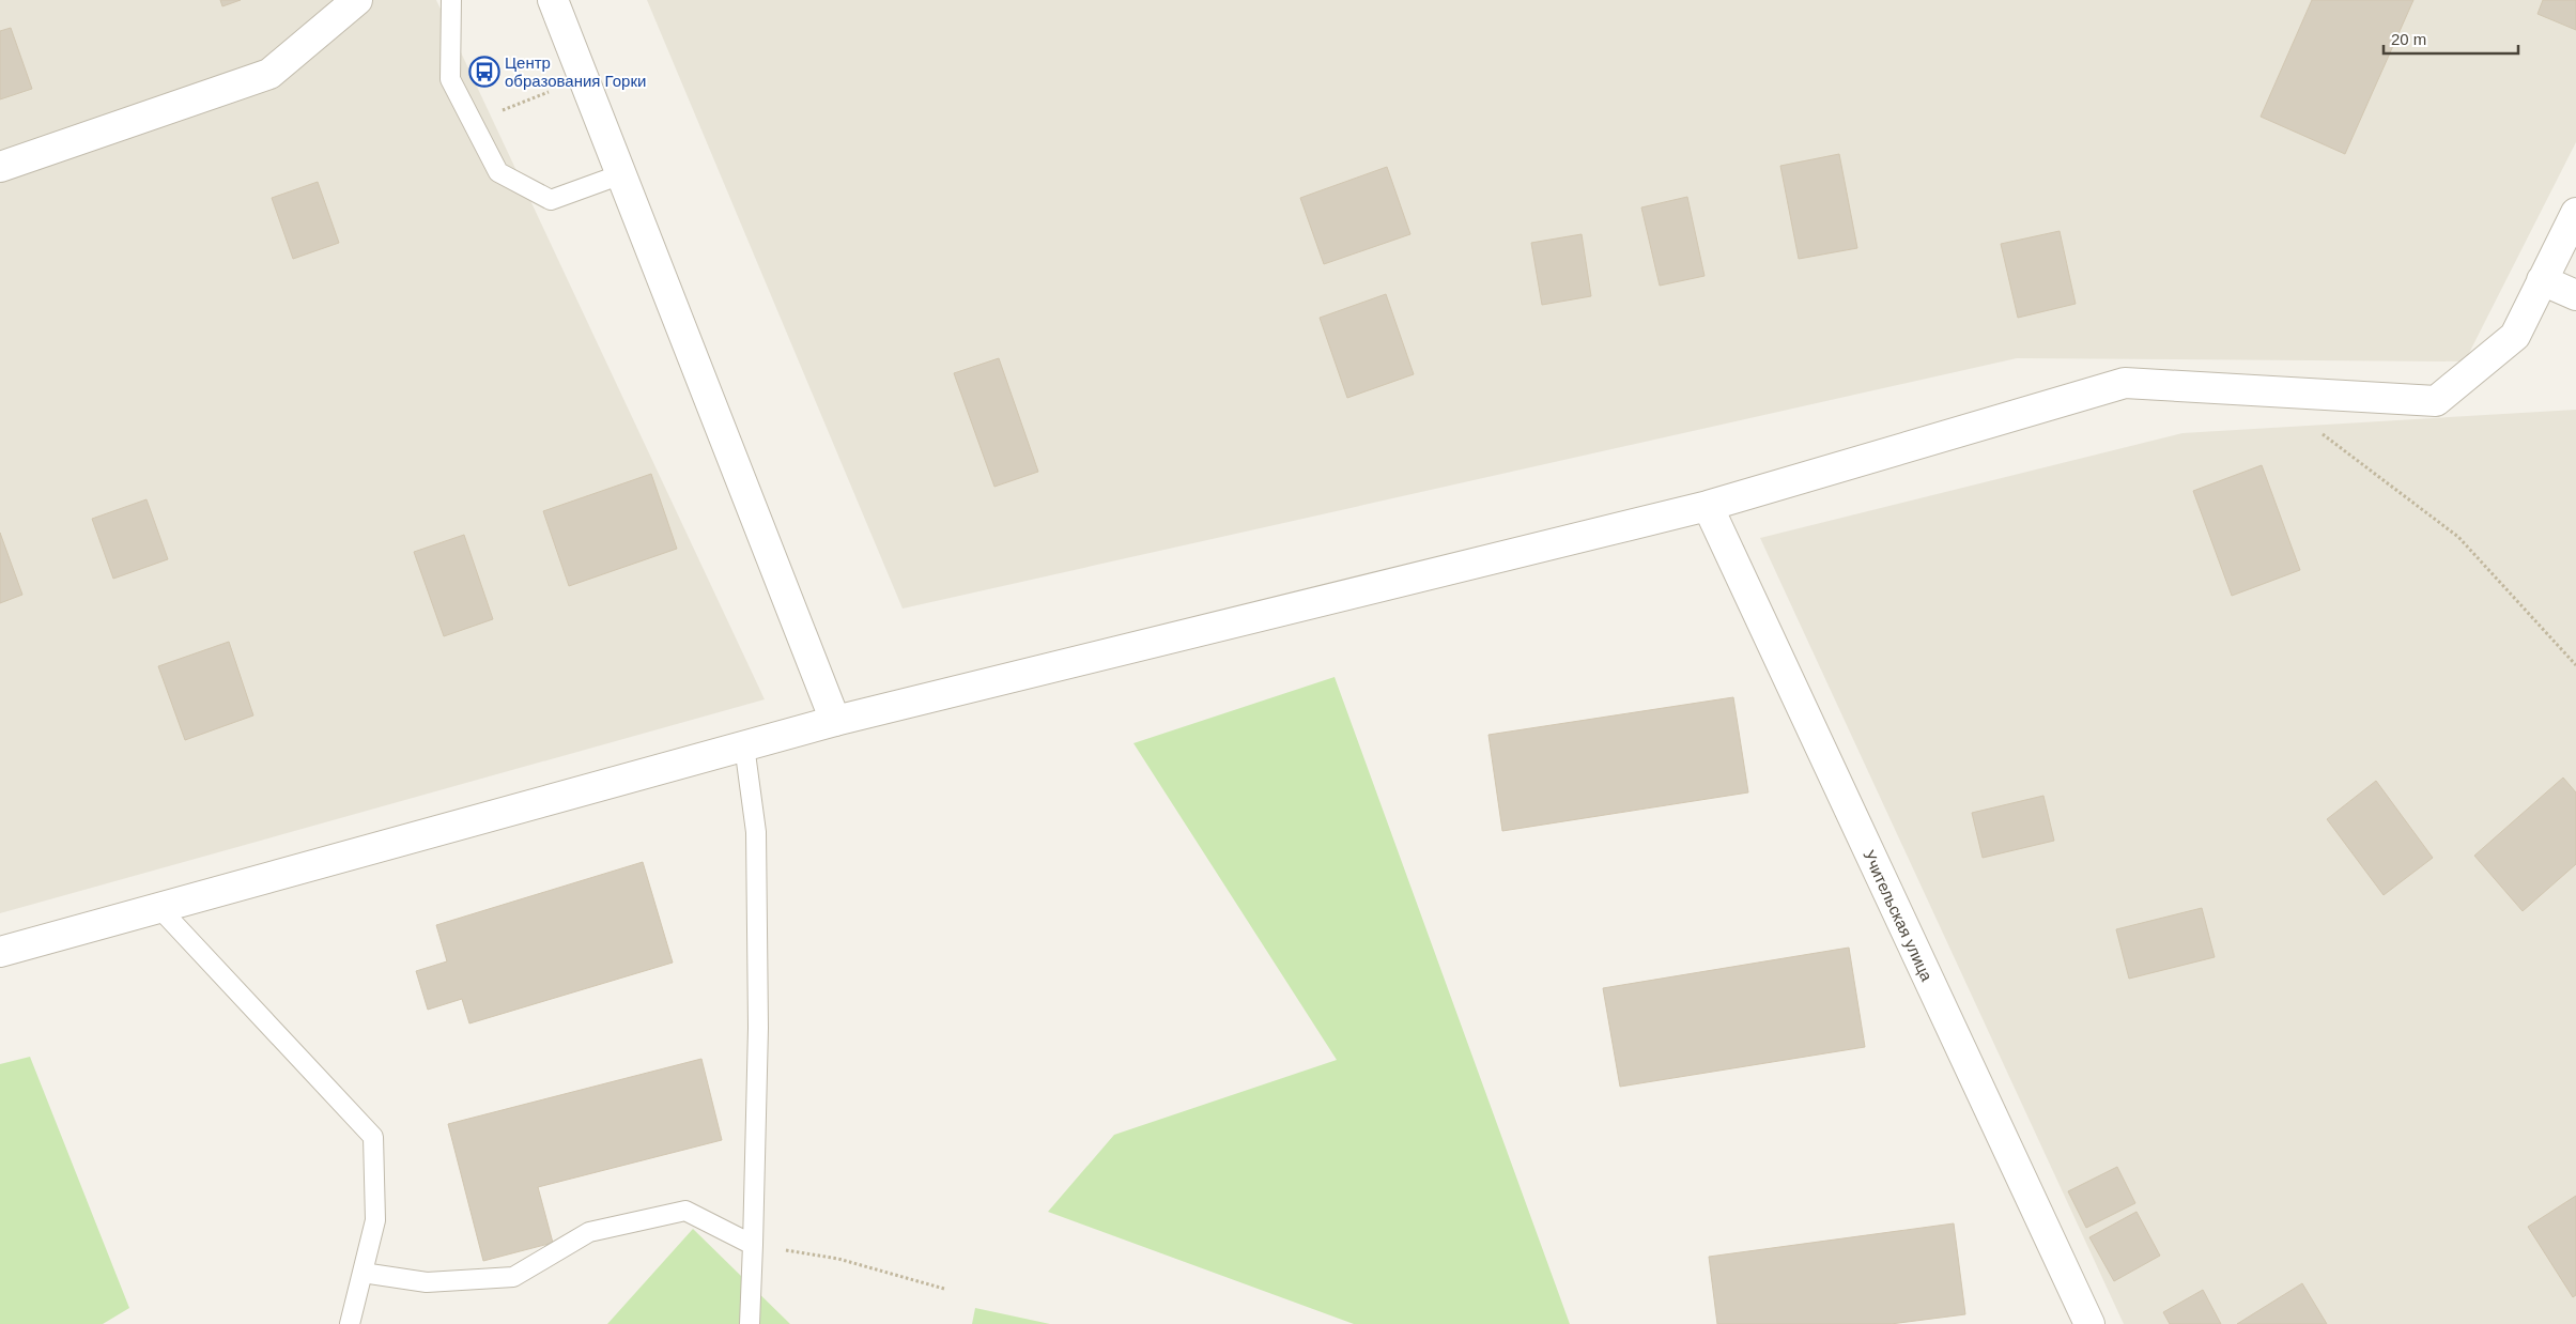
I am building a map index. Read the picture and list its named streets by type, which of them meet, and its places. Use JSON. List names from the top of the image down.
{
  "streets": {
    "street": ["Учительская улица"]
  },
  "places": {
    "bus stop": ["Центр образования Горки"]
  },
  "scale_bar": "20 m"
}
